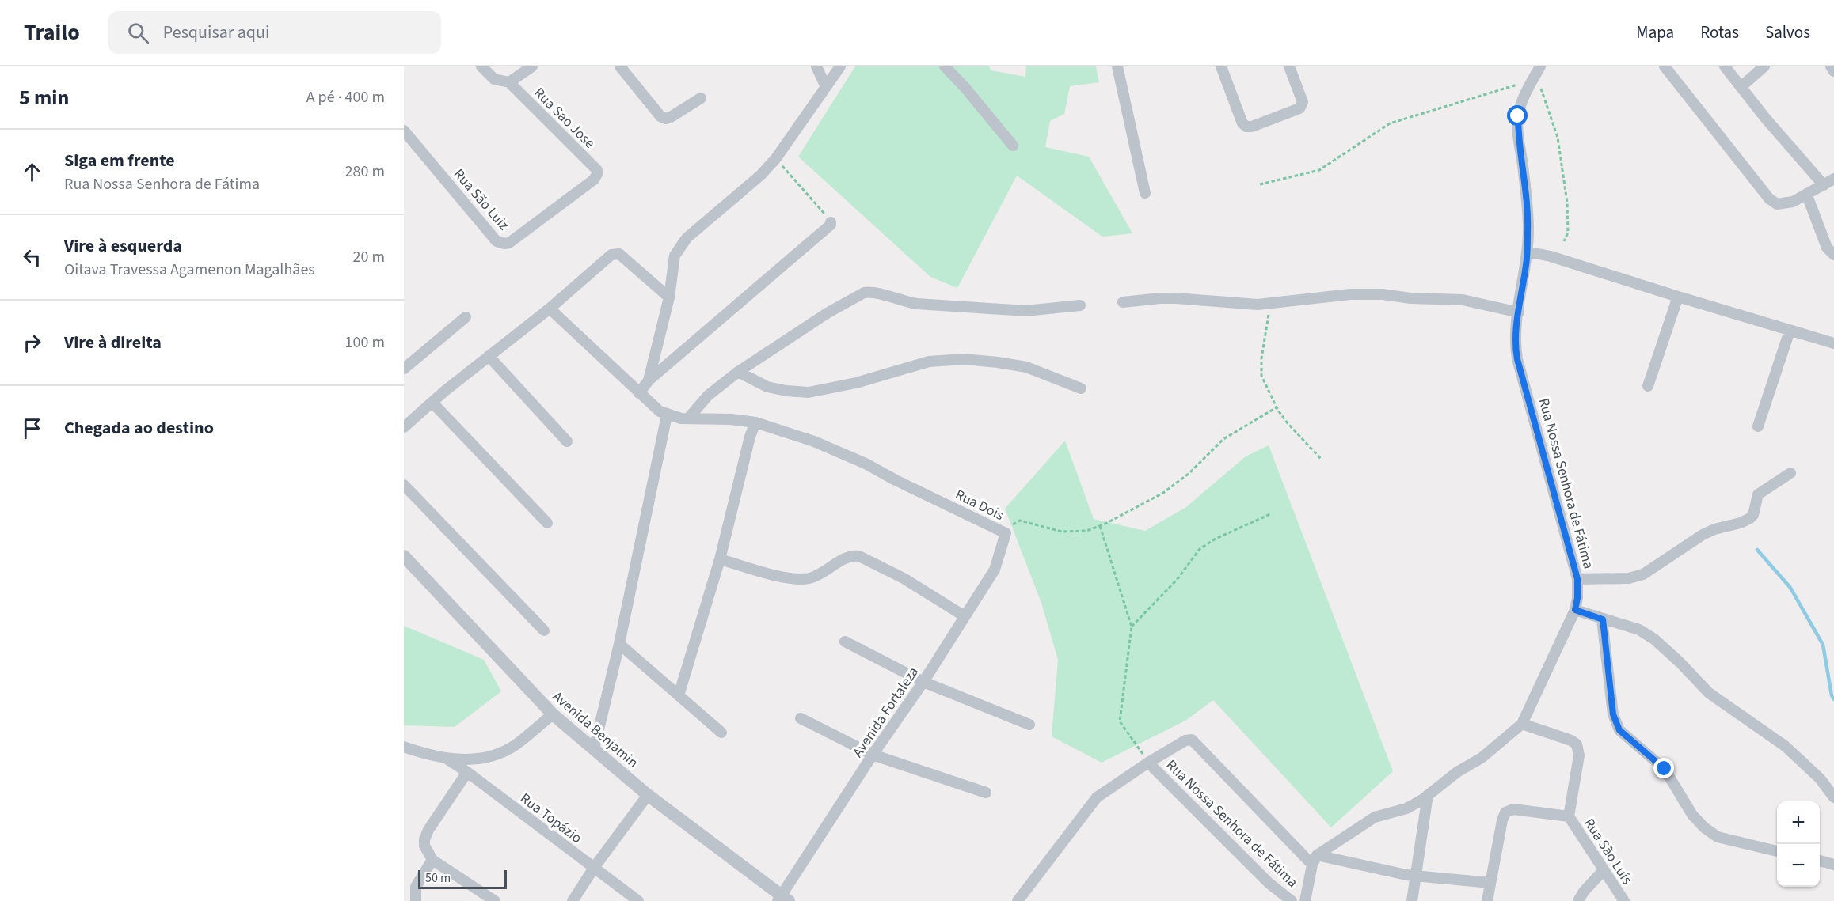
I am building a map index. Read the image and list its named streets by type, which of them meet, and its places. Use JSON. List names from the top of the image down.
{
  "streets": {
    "street": [
      "Rua Sao Jose",
      "Rua São Luiz",
      "Rua Nossa Senhora de Fátima",
      "Rua Dois",
      "Avenida Fortaleza",
      "Avenida Benjamin",
      "Rua Topázio",
      "Rua São Luís"
    ]
  },
  "crossings": [
    ["Rua Sao Jose", "Rua São Luiz"],
    ["Rua Dois", "Avenida Fortaleza"],
    ["Avenida Fortaleza", "Avenida Benjamin"]
  ],
  "scale_bar": "50 m",
  "page": {
    "header": "Trailo",
    "search": "Pesquisar aqui",
    "nav": ["Mapa", "Rotas", "Salvos"],
    "heading": ["5 min", "A pé · 400 m"],
    "list": [
      ["Siga em frente", "Rua Nossa Senhora de Fátima", "280 m"],
      ["Vire à esquerda", "Oitava Travessa Agamenon Magalhães", "20 m"],
      ["Vire à direita", "100 m"],
      "Chegada ao destino"
    ],
    "map_buttons": ["+", "−"],
    "scale": "50 m"
  }
}
